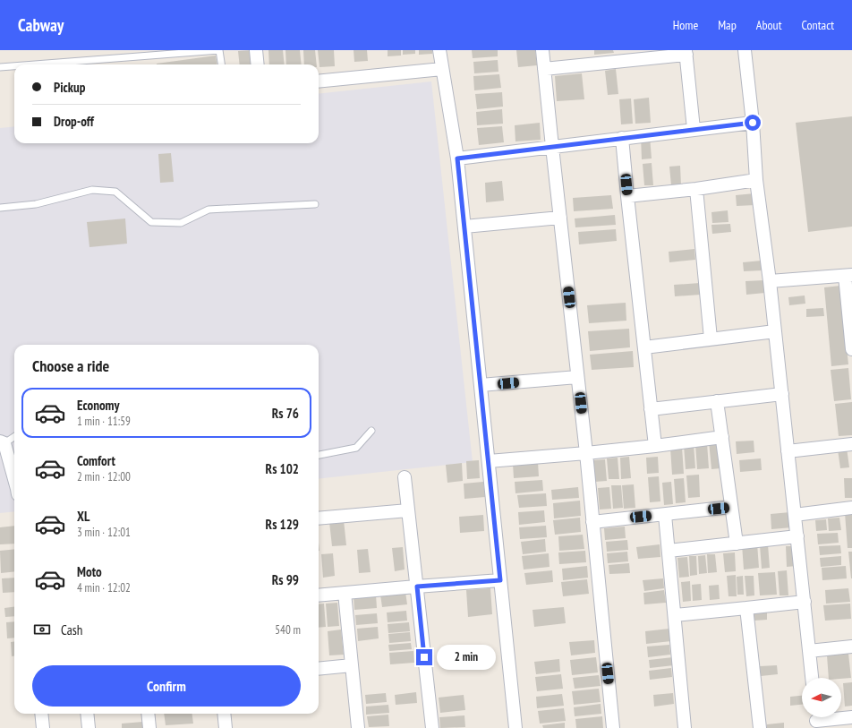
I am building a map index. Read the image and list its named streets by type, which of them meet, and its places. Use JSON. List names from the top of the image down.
{
  "north": "left",
  "page": {
    "header": "Cabway",
    "nav": [
      "Home",
      "Map",
      "About",
      "Contact"
    ],
    "banner": ["Pickup", "Drop-off"],
    "heading": "Choose a ride",
    "list": [
      {
        "name": "Economy",
        "note": "1 min · 11:59",
        "value": "Rs 76"
      },
      {
        "name": "Comfort",
        "note": "2 min · 12:00",
        "value": "Rs 102"
      },
      {
        "name": "XL",
        "note": "3 min · 12:01",
        "value": "Rs 129"
      },
      {
        "name": "Moto",
        "note": "4 min · 12:02",
        "value": "Rs 99"
      }
    ],
    "pay": ["Cash", "540 m"],
    "bubble": "2 min",
    "buttons": "Confirm"
  }
}
